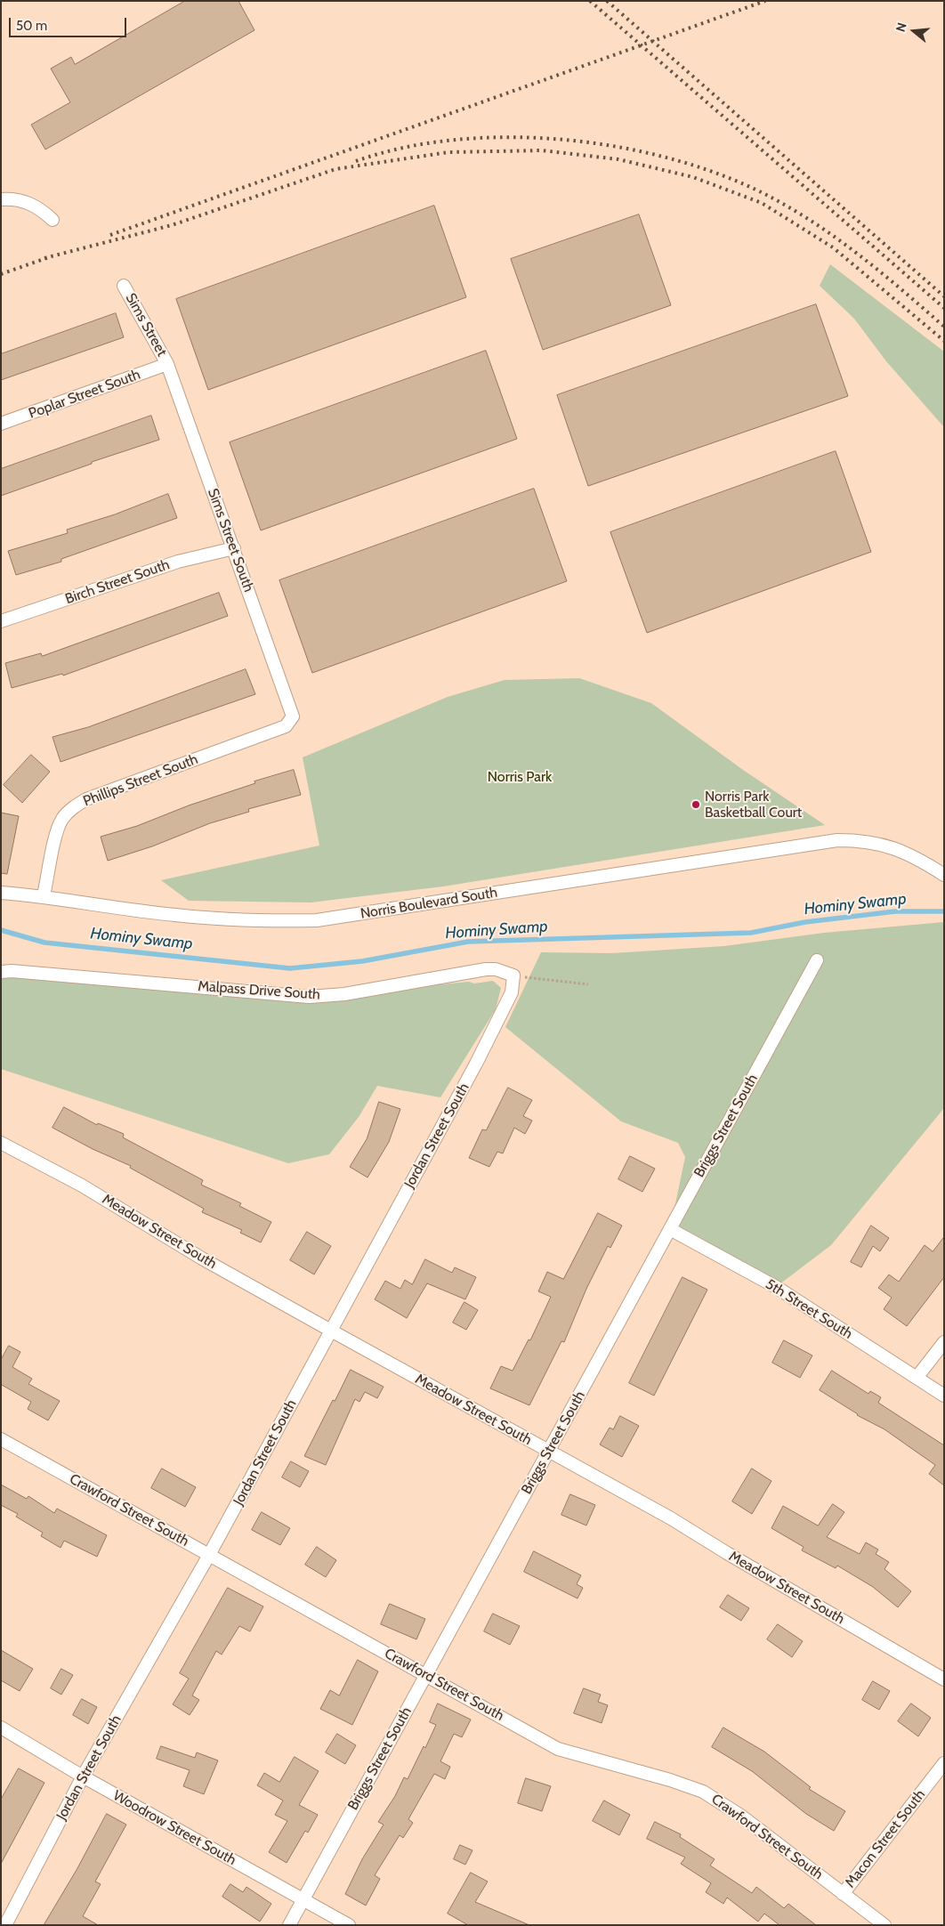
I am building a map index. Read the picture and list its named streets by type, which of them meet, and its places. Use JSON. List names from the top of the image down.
{
  "streets": {
    "street": [
      "Sims Street",
      "Poplar Street South",
      "Sims Street South",
      "Birch Street South",
      "Phillips Street South",
      "Norris Boulevard South",
      "Malpass Drive South",
      "Briggs Street South",
      "Jordan Street South",
      "Meadow Street South",
      "5th Street South",
      "Crawford Street South",
      "Woodrow Street South",
      "Macon Street South"
    ]
  },
  "crossings": [
    ["Sims Street", "Poplar Street South"],
    ["Sims Street", "Sims Street South"],
    ["Poplar Street South", "Sims Street South"],
    ["Sims Street South", "Birch Street South"],
    ["Sims Street South", "Phillips Street South"],
    ["Phillips Street South", "Norris Boulevard South"],
    ["Malpass Drive South", "Jordan Street South"],
    ["Briggs Street South", "Meadow Street South"],
    ["Briggs Street South", "5th Street South"],
    ["Briggs Street South", "Crawford Street South"],
    ["Briggs Street South", "Woodrow Street South"],
    ["Jordan Street South", "Meadow Street South"],
    ["Jordan Street South", "Crawford Street South"],
    ["Jordan Street South", "Woodrow Street South"],
    ["Crawford Street South", "Macon Street South"]
  ],
  "water": ["Hominy Swamp"],
  "parks": ["Norris Park"],
  "places": ["Norris Park Basketball Court"],
  "scale_bar": "50 m",
  "north": "left"
}
